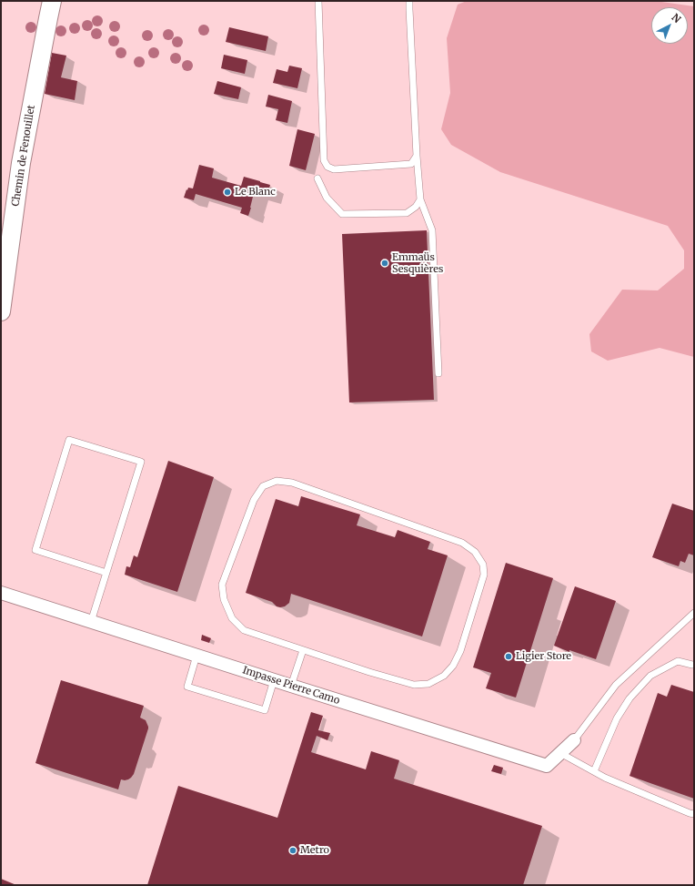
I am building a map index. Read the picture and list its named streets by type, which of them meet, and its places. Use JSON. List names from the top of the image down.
{
  "streets": {
    "street": ["Chemin de Fenouillet", "Impasse Pierre Camo"]
  },
  "places": [
    "Le Blanc",
    "Emmaüs Sesquières",
    "Ligier Store",
    "Metro"
  ],
  "north": "top right"
}
